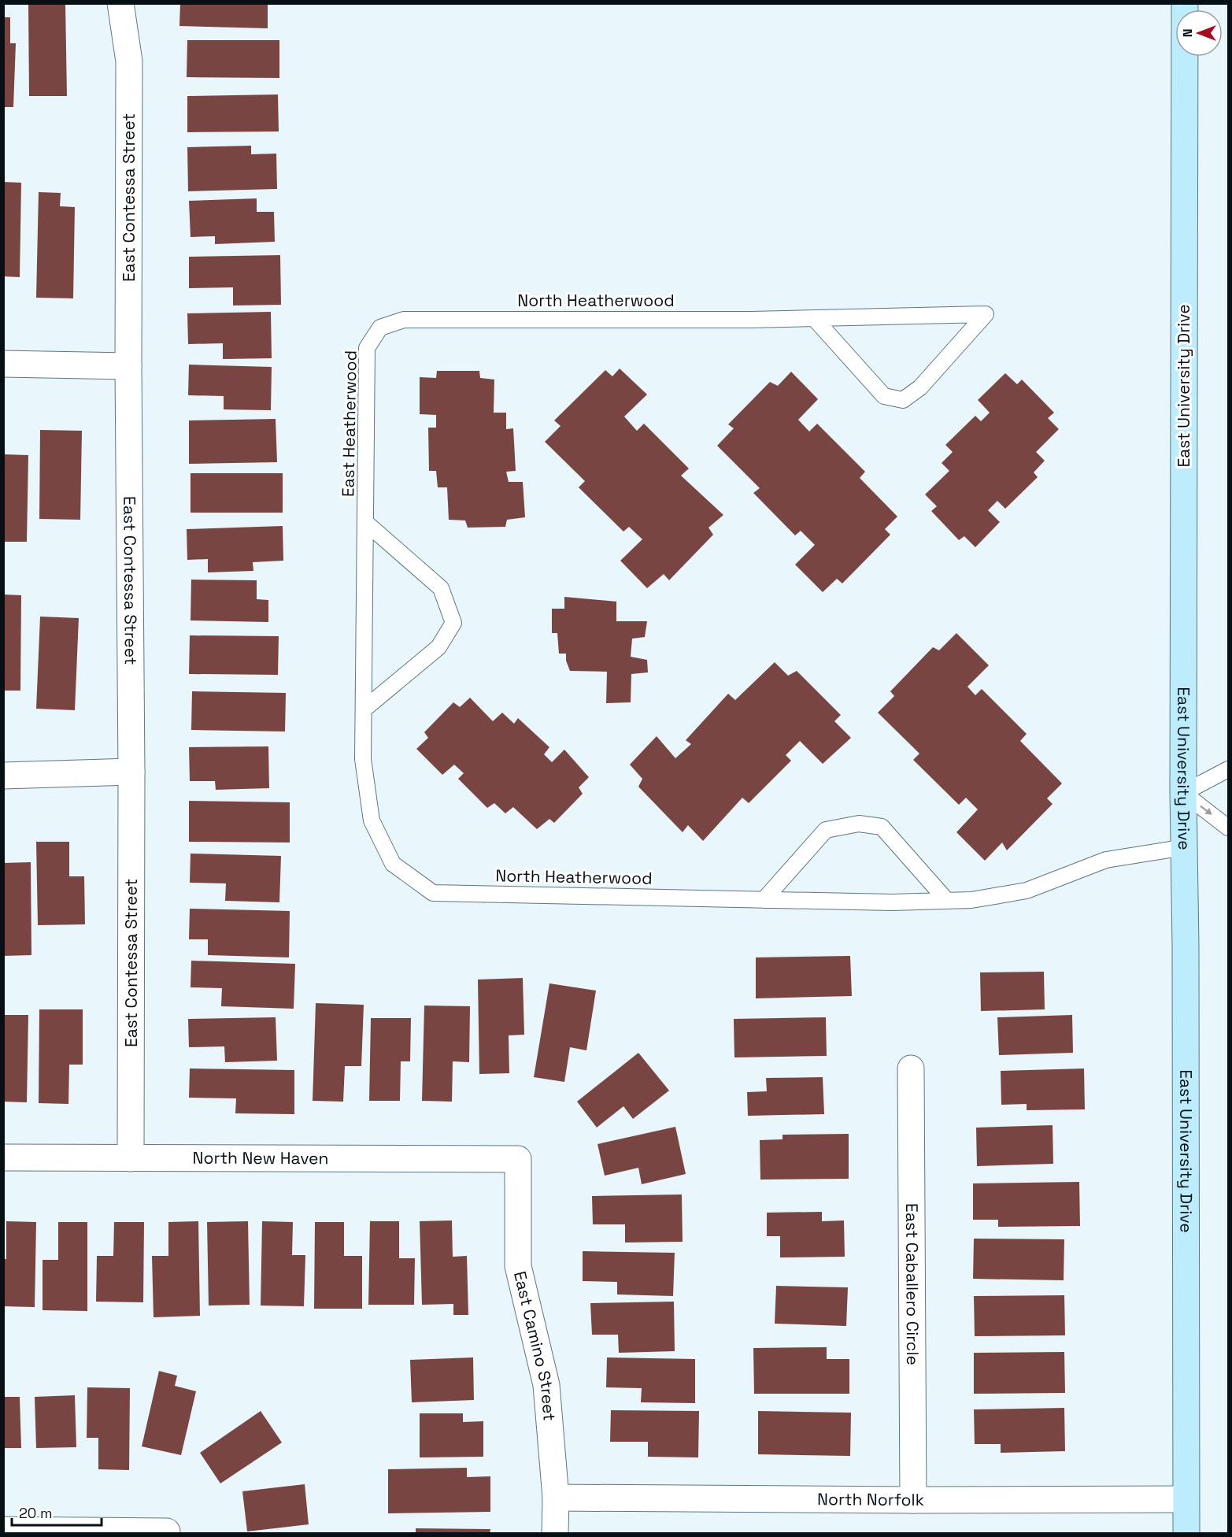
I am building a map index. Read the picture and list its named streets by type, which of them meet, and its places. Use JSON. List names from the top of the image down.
{
  "streets": {
    "main road": ["East University Drive"],
    "street": [
      "East Contessa Street",
      "North New Haven",
      "East Caballero Circle",
      "East Camino Street",
      "North Norfolk"
    ],
    "lane": ["North Heatherwood", "East Heatherwood"]
  },
  "crossings": [
    ["East Contessa Street", "North New Haven"],
    ["North Heatherwood", "East University Drive"],
    ["North Heatherwood", "East Heatherwood"],
    ["East University Drive", "North Norfolk"],
    ["North New Haven", "East Camino Street"],
    ["East Caballero Circle", "North Norfolk"],
    ["East Camino Street", "North Norfolk"]
  ],
  "scale_bar": "20 m",
  "north": "left"
}
